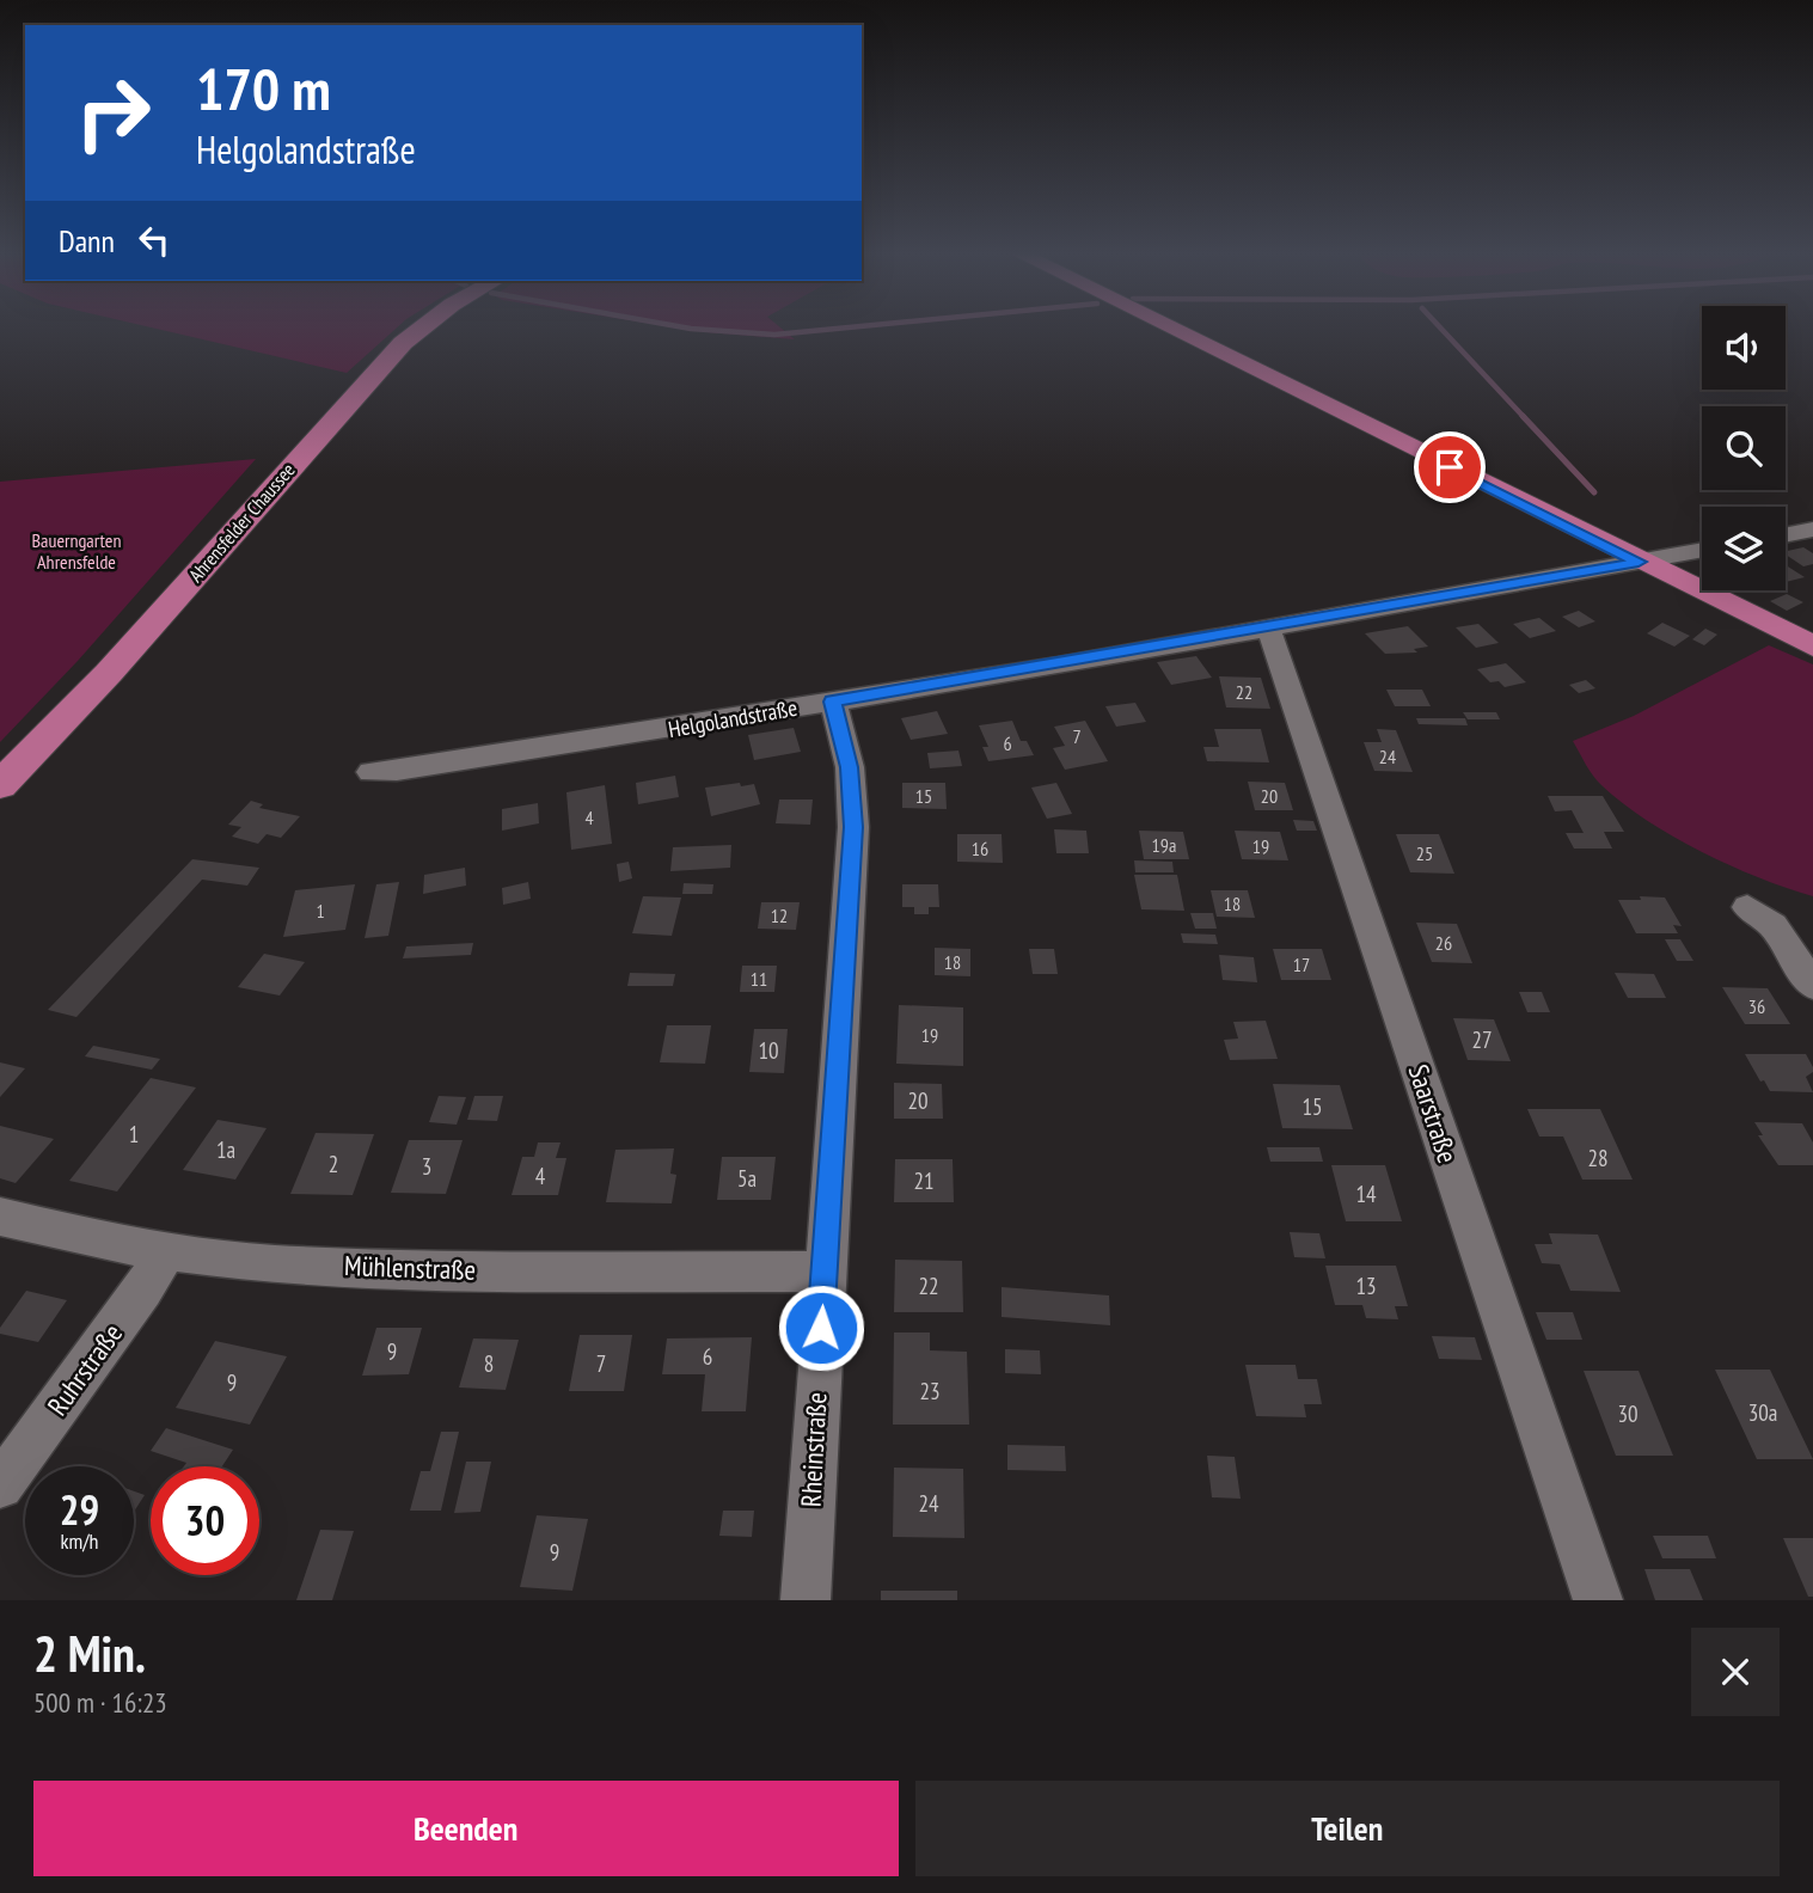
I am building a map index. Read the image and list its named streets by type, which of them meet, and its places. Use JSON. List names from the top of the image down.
{
  "streets": {
    "main road": ["Ahrensfelder Chaussee"],
    "street": [
      "Helgolandstraße",
      "Saarstraße",
      "Mühlenstraße",
      "Ruhrstraße",
      "Rheinstraße"
    ]
  },
  "crossings": [
    ["Helgolandstraße", "Saarstraße"],
    ["Helgolandstraße", "Rheinstraße"],
    ["Mühlenstraße", "Ruhrstraße"],
    ["Mühlenstraße", "Rheinstraße"]
  ],
  "parks": ["Bauerngarten Ahrensfelde"],
  "house_numbers": [
    "22",
    "7",
    "6",
    "24",
    "15",
    "20",
    "4",
    "19a",
    "19",
    "16",
    "25",
    "18",
    "1",
    "12",
    "26",
    "18",
    "17",
    "11",
    "36",
    "19",
    "27",
    "10",
    "20",
    "15",
    "1",
    "1a",
    "28",
    "2",
    "3",
    "4",
    "5a",
    "21",
    "14",
    "22",
    "13",
    "9",
    "6",
    "8",
    "7",
    "9",
    "23",
    "30a",
    "30",
    "24",
    "9"
  ],
  "page": {
    "turn": ["170 m", "Helgolandstraße"],
    "then": "Dann",
    "speed": "29 km/h",
    "limit": "30",
    "heading": ["2 Min.", "500 m · 16:23"],
    "buttons": ["Beenden", "Teilen"]
  }
}
